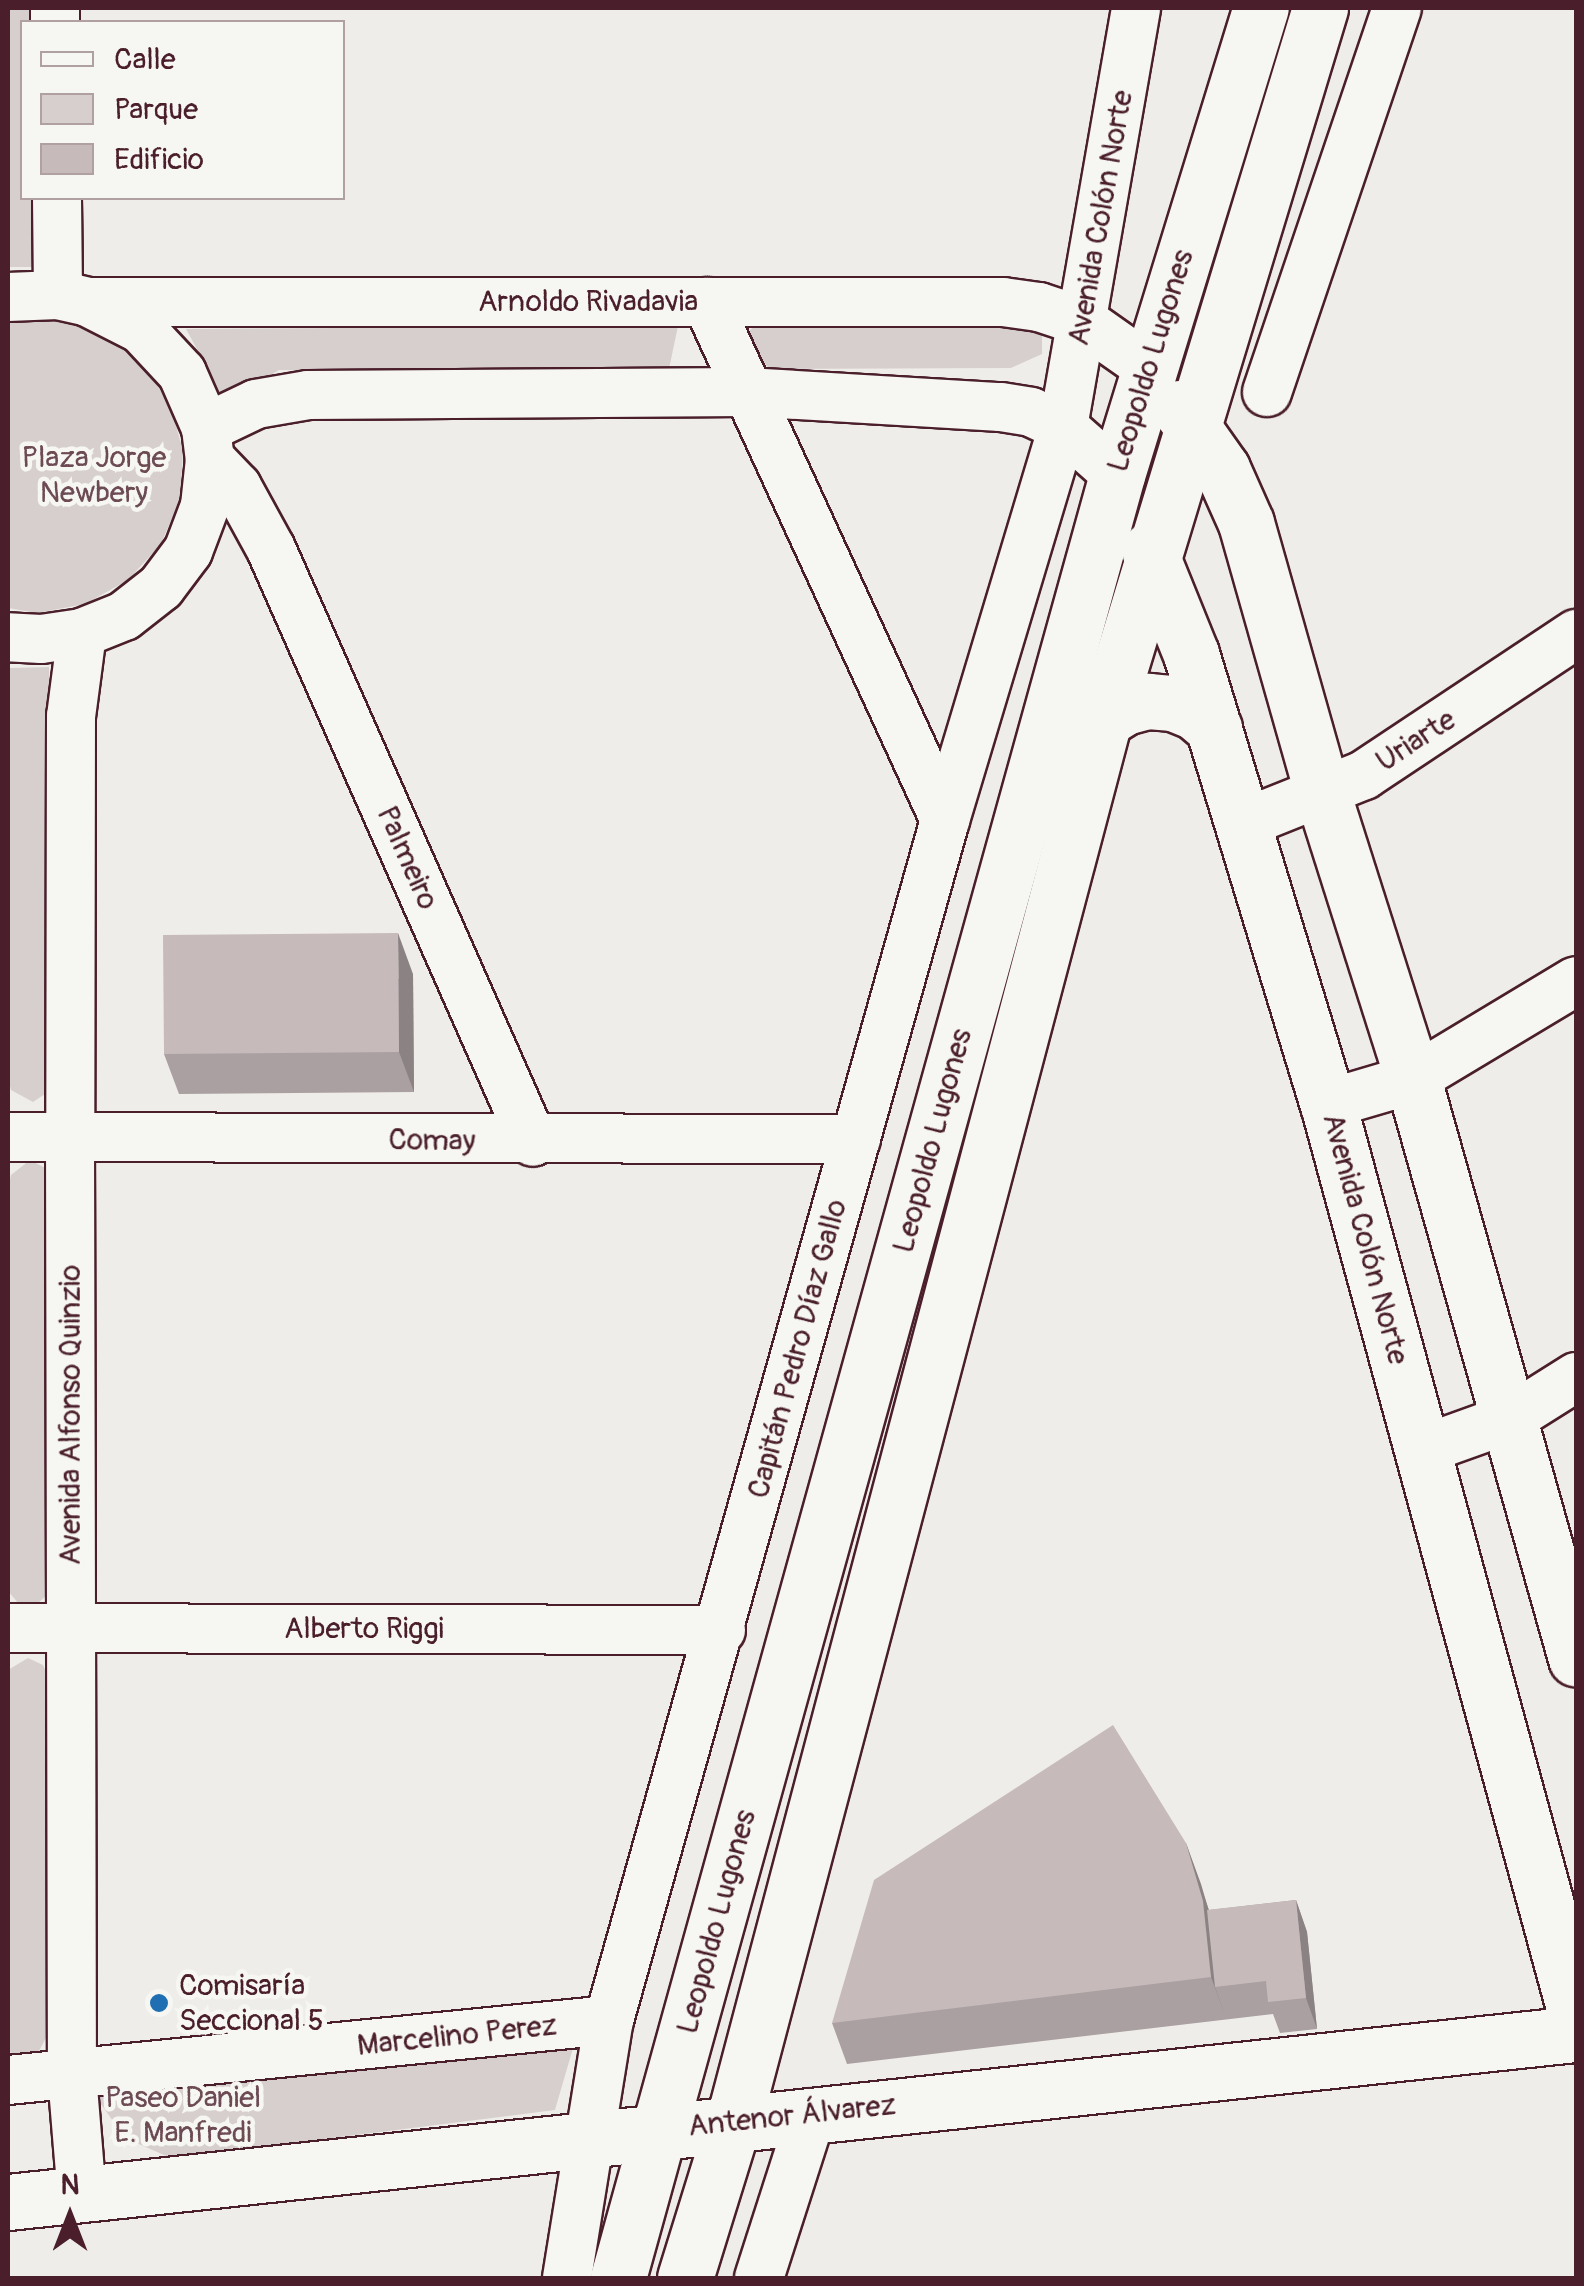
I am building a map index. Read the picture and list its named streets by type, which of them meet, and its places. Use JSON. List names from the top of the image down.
{
  "streets": {
    "main road": ["Avenida Colón Norte", "Leopoldo Lugones", "Antenor Álvarez"],
    "street": [
      "Arnoldo Rivadavia",
      "Uriarte",
      "Palmeiro",
      "Comay",
      "Capitán Pedro Díaz Gallo",
      "Avenida Alfonso Quinzio",
      "Alberto Riggi",
      "Marcelino Perez"
    ]
  },
  "crossings": [
    ["Avenida Colón Norte", "Arnoldo Rivadavia"],
    ["Avenida Colón Norte", "Leopoldo Lugones"],
    ["Avenida Colón Norte", "Uriarte"],
    ["Avenida Colón Norte", "Capitán Pedro Díaz Gallo"],
    ["Arnoldo Rivadavia", "Leopoldo Lugones"],
    ["Leopoldo Lugones", "Antenor Álvarez"],
    ["Palmeiro", "Comay"],
    ["Comay", "Capitán Pedro Díaz Gallo"],
    ["Comay", "Avenida Alfonso Quinzio"],
    ["Capitán Pedro Díaz Gallo", "Alberto Riggi"],
    ["Capitán Pedro Díaz Gallo", "Marcelino Perez"],
    ["Capitán Pedro Díaz Gallo", "Antenor Álvarez"],
    ["Avenida Alfonso Quinzio", "Alberto Riggi"],
    ["Avenida Alfonso Quinzio", "Marcelino Perez"],
    ["Avenida Alfonso Quinzio", "Antenor Álvarez"]
  ],
  "parks": ["Plaza Jorge Newbery", "Paseo Daniel E. Manfredi"],
  "places": ["Comisaría Seccional 5"],
  "legend": ["Calle", "Parque", "Edificio"],
  "north": "top"
}
